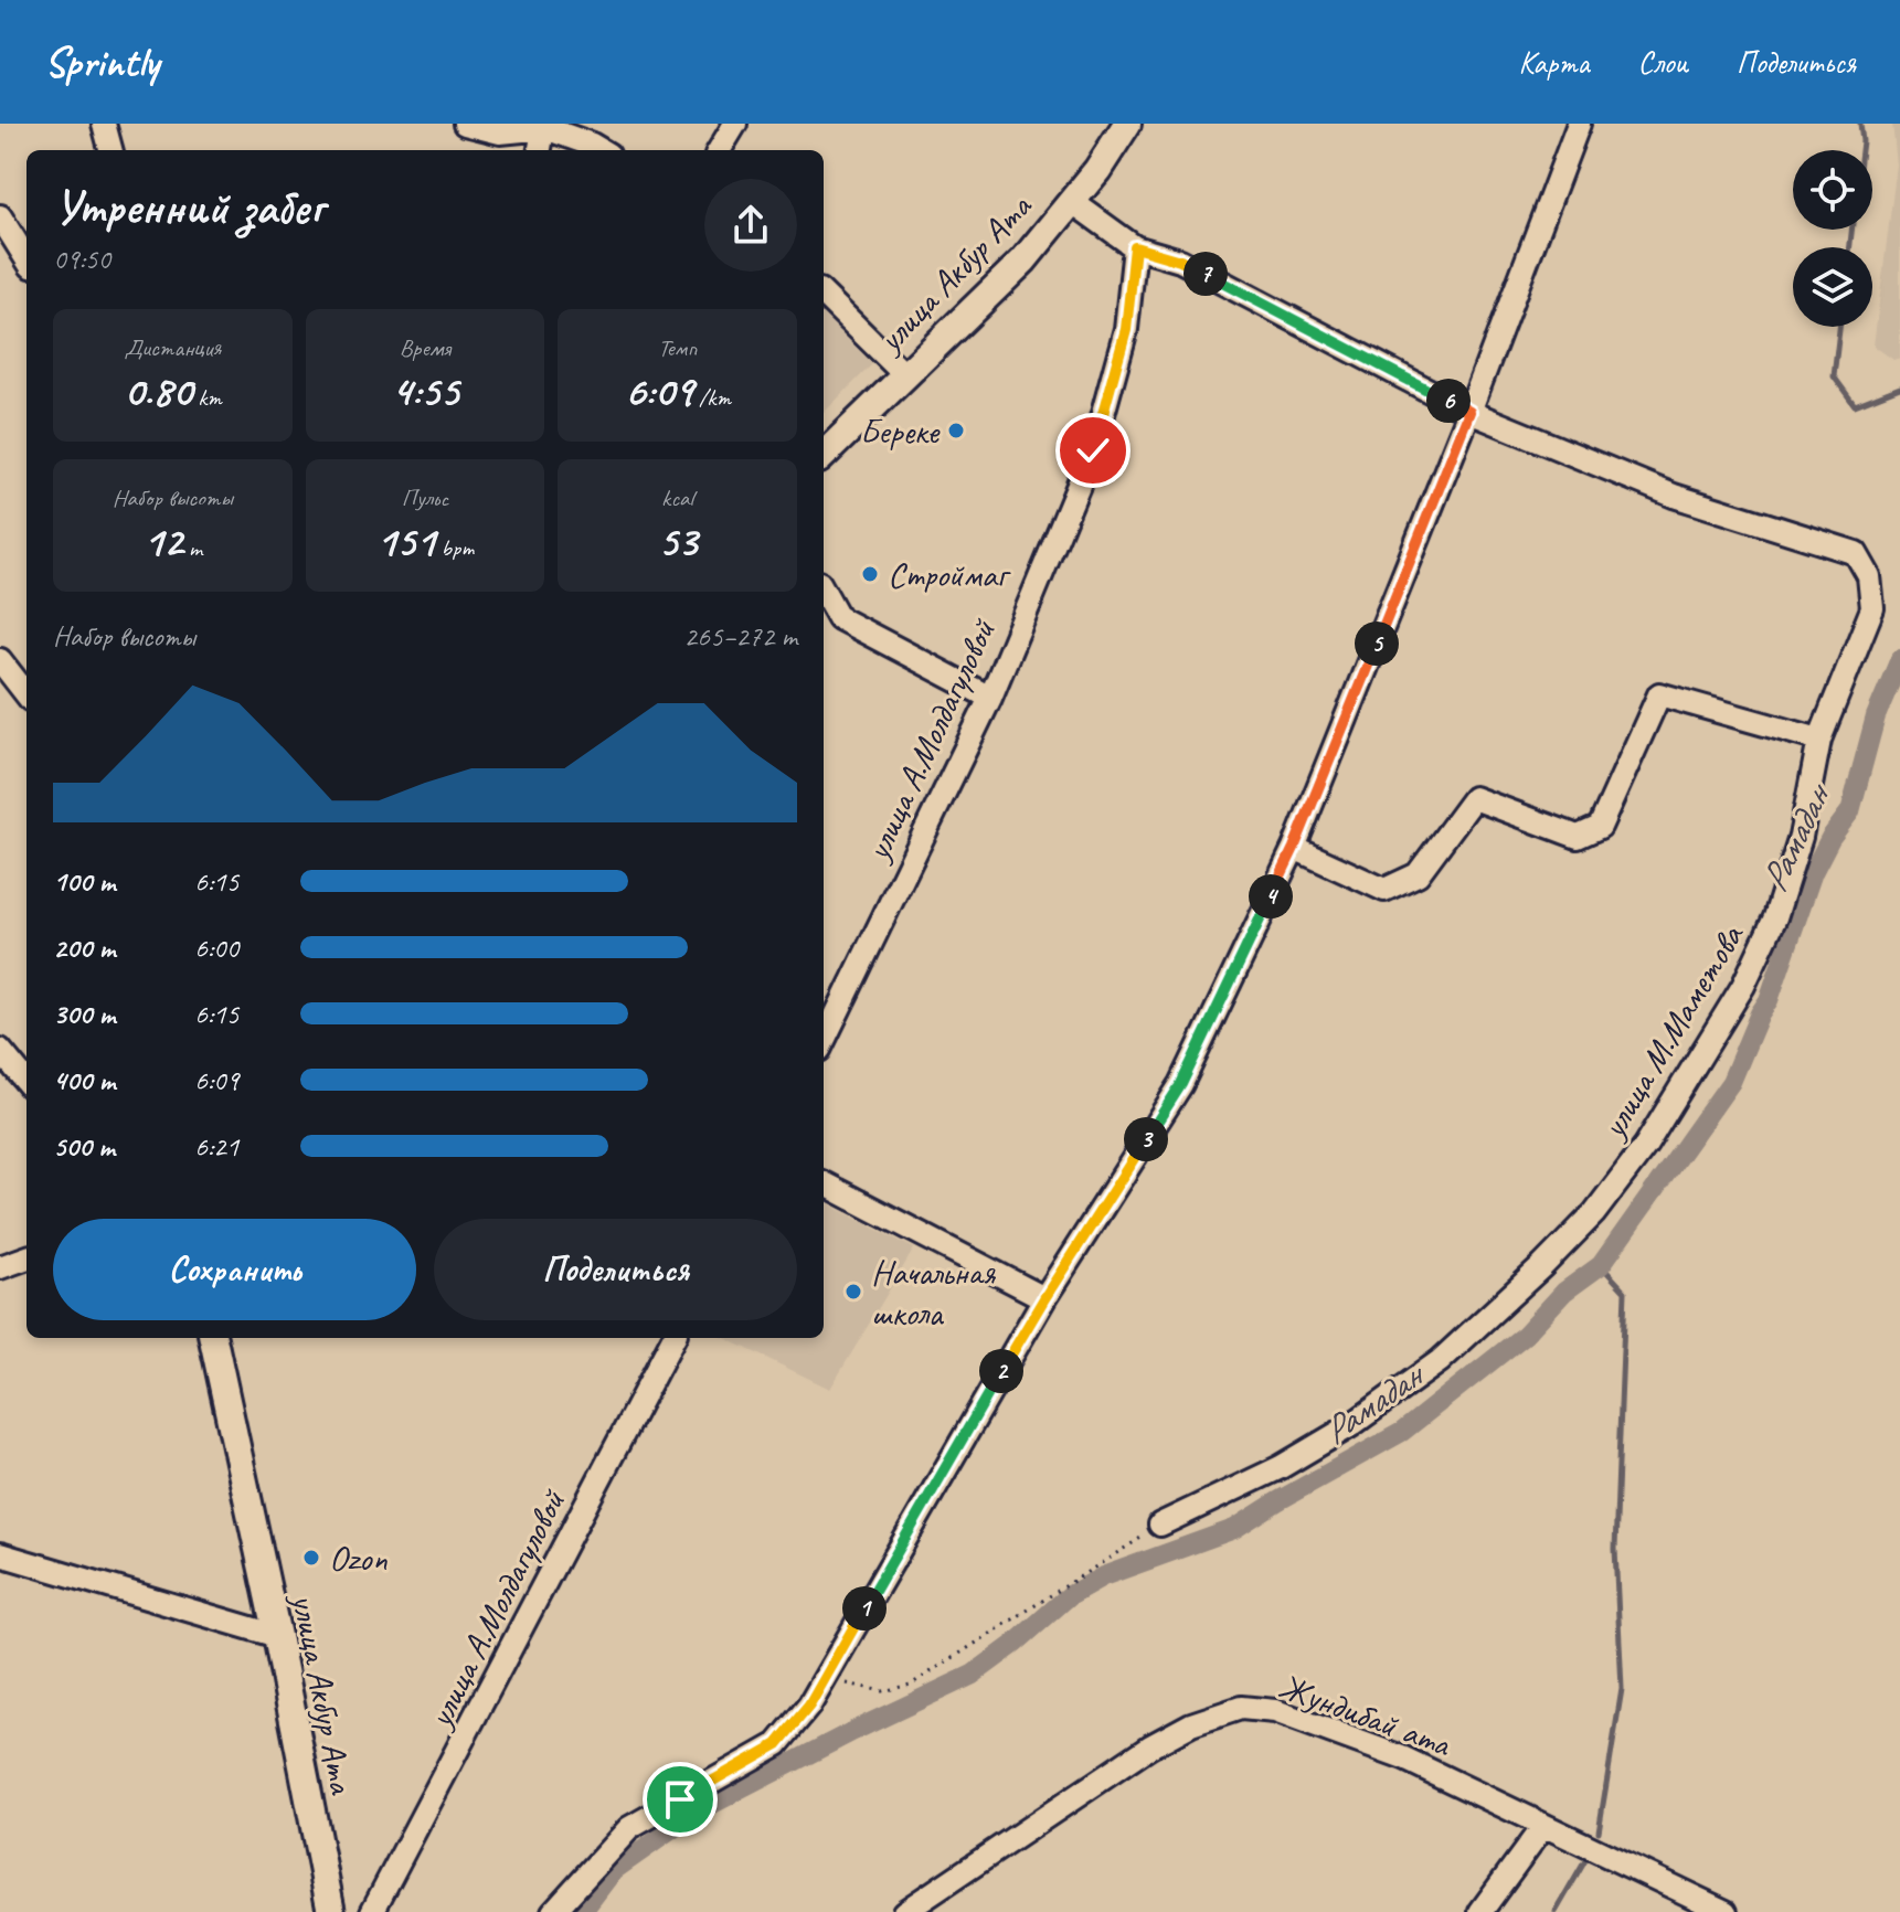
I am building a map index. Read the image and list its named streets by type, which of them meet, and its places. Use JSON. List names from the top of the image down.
{
  "streets": {
    "main road": ["улица Акбур Ата"],
    "street": ["улица А.Молдагуловой", "улица М.Маметова", "Жундибай ата"]
  },
  "water": ["Рамадан"],
  "places": [
    "Береке",
    "Строймаг",
    "Начальная школа",
    "Ozon"
  ],
  "page": {
    "header": "Sprintly",
    "nav": ["Карта", "Слои", "Поделиться"],
    "heading": ["Утренний забег", "09:50"],
    "pins": [
      "7",
      "6",
      "5",
      "4",
      "3",
      "2",
      "1"
    ],
    "stats": [
      ["Дистанция", "0.80 km"],
      ["Время", "4:55"],
      ["Темп", "6:09 /km"],
      ["Набор высоты", "12 m"],
      ["Пульс", "151 bpm"],
      ["kcal", "53"]
    ],
    "chart": ["Набор высоты", "265–272 m"],
    "list": [
      {
        "name": "100 m",
        "note": "6:15"
      },
      {
        "name": "200 m",
        "note": "6:00"
      },
      {
        "name": "300 m",
        "note": "6:15"
      },
      {
        "name": "400 m",
        "note": "6:09"
      },
      {
        "name": "500 m",
        "note": "6:21"
      }
    ],
    "buttons": ["Сохранить", "Поделиться"]
  }
}
